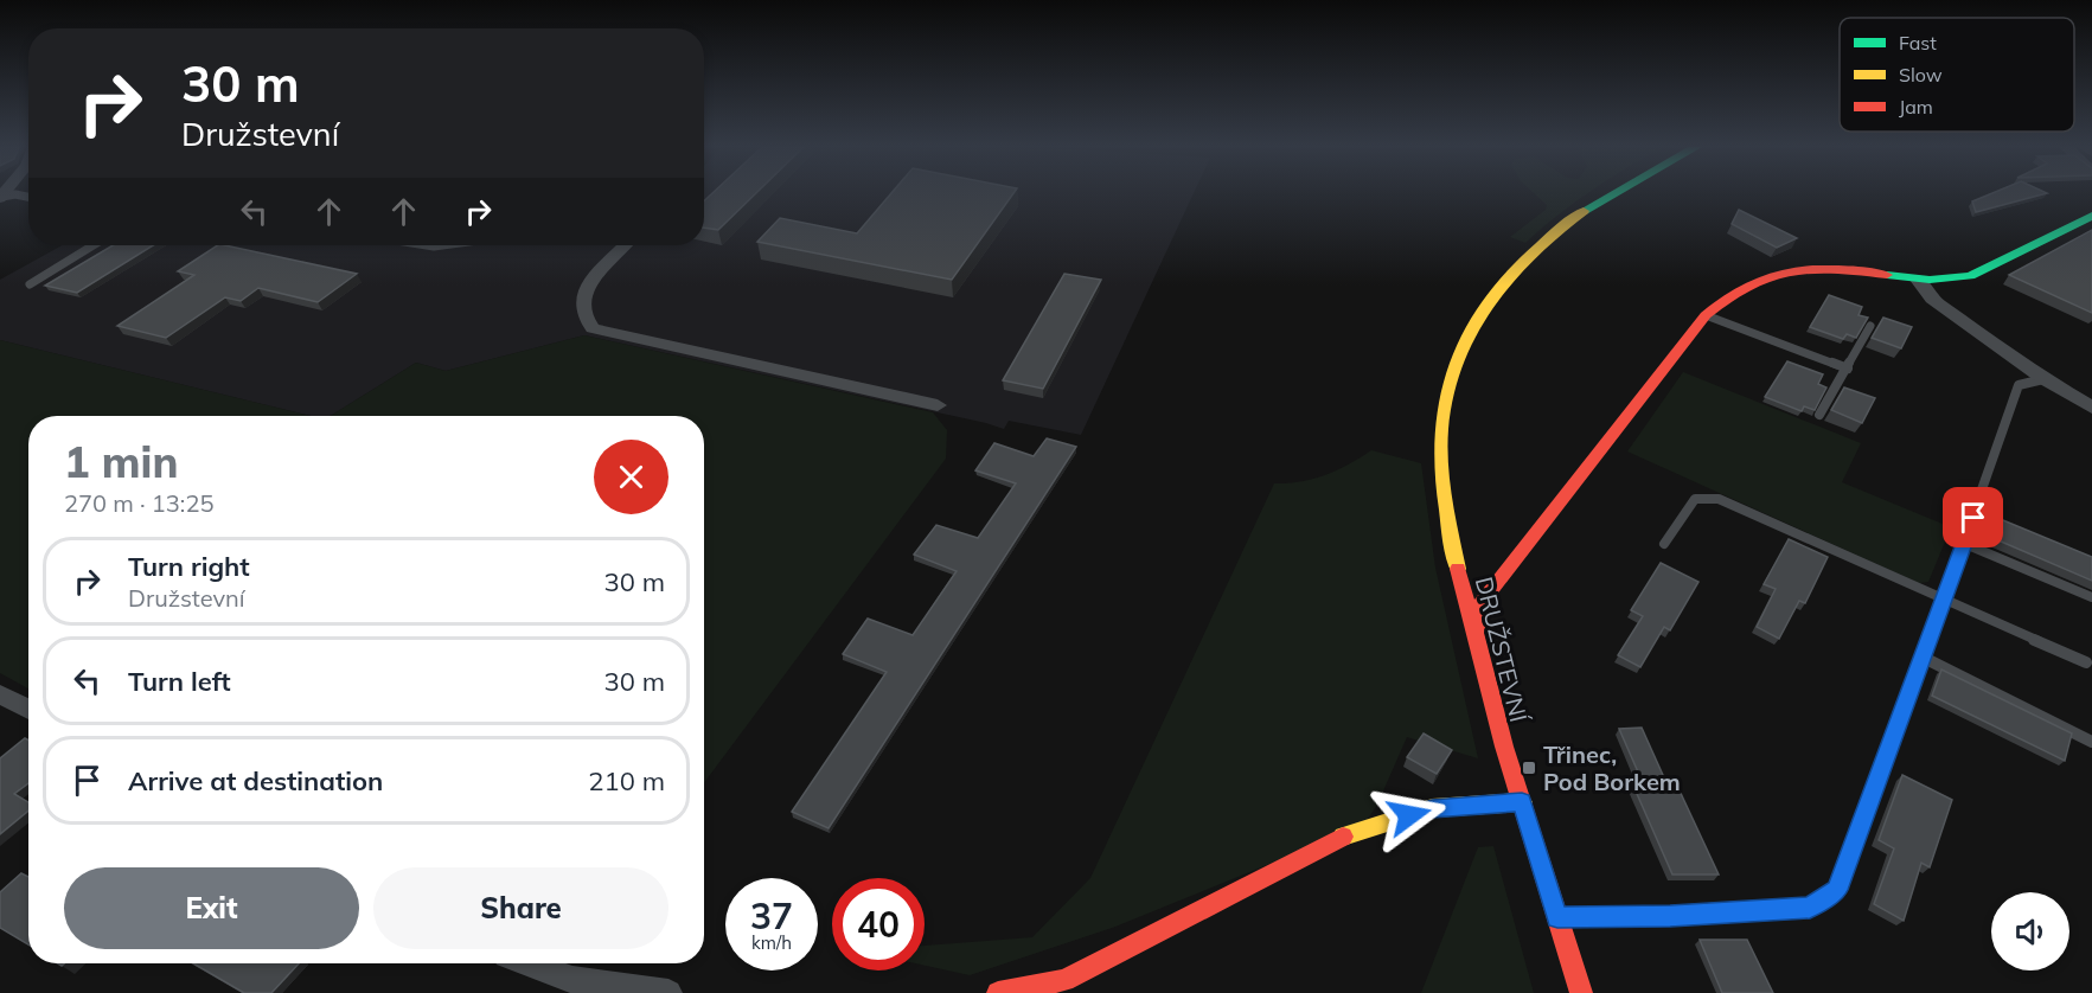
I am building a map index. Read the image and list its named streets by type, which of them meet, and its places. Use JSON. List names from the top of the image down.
{
  "streets": {
    "street": ["DRUŽSTEVNÍ"]
  },
  "places": {
    "transit": ["Třinec, Pod Borkem"]
  },
  "legend": ["Fast", "Slow", "Jam"],
  "page": {
    "turn": ["30 m", "Družstevní"],
    "heading": ["1 min", "270 m · 13:25"],
    "list": [
      {
        "name": "Turn right",
        "note": "Družstevní",
        "value": "30 m"
      },
      {
        "name": "Turn left",
        "value": "30 m"
      },
      {
        "name": "Arrive at destination",
        "value": "210 m"
      }
    ],
    "buttons": ["Exit", "Share"],
    "speed": "37 km/h",
    "limit": "40"
  }
}
